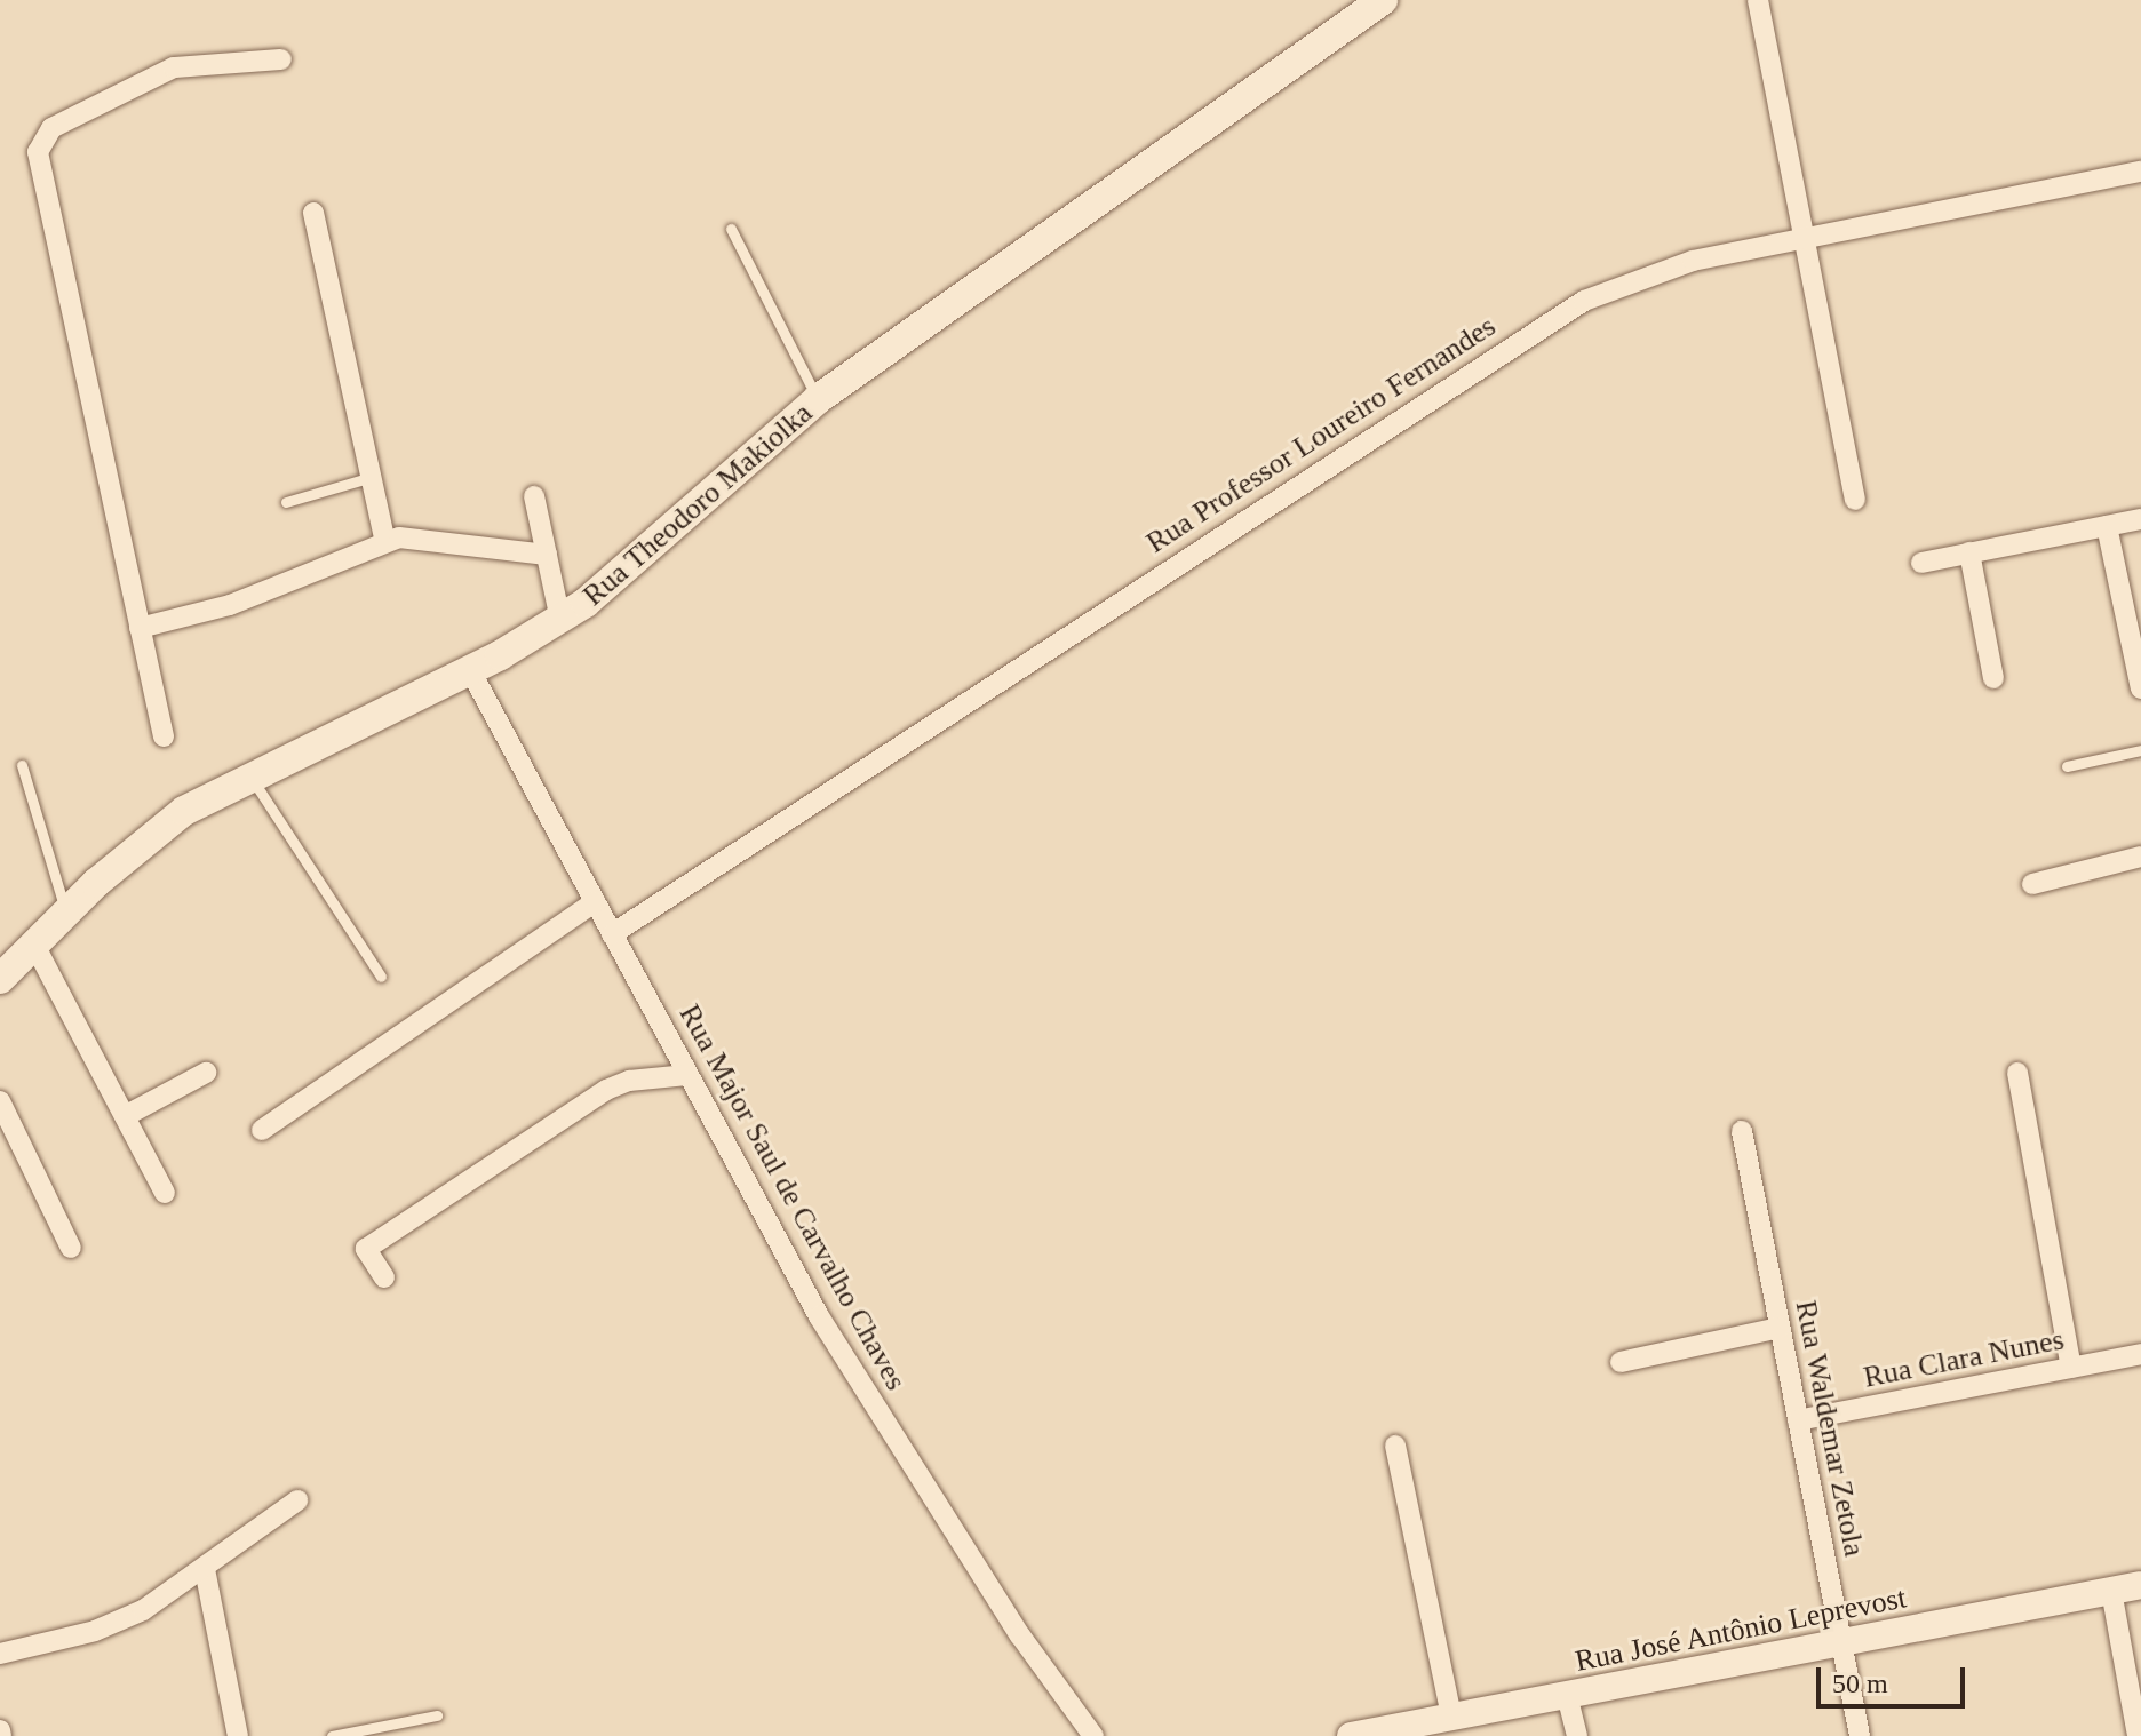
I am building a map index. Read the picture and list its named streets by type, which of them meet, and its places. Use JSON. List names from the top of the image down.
{
  "streets": {
    "main road": ["Rua Theodoro Makiolka"],
    "street": [
      "Rua Professor Loureiro Fernandes",
      "Rua Major Saul de Carvalho Chaves",
      "Rua Clara Nunes",
      "Rua Waldemar Zetola",
      "Rua José Antônio Leprevost"
    ]
  },
  "crossings": [
    ["Rua Professor Loureiro Fernandes", "Rua Major Saul de Carvalho Chaves"],
    ["Rua Theodoro Makiolka", "Rua Major Saul de Carvalho Chaves"],
    ["Rua Clara Nunes", "Rua Waldemar Zetola"],
    ["Rua Waldemar Zetola", "Rua José Antônio Leprevost"]
  ],
  "scale_bar": "50 m"
}
